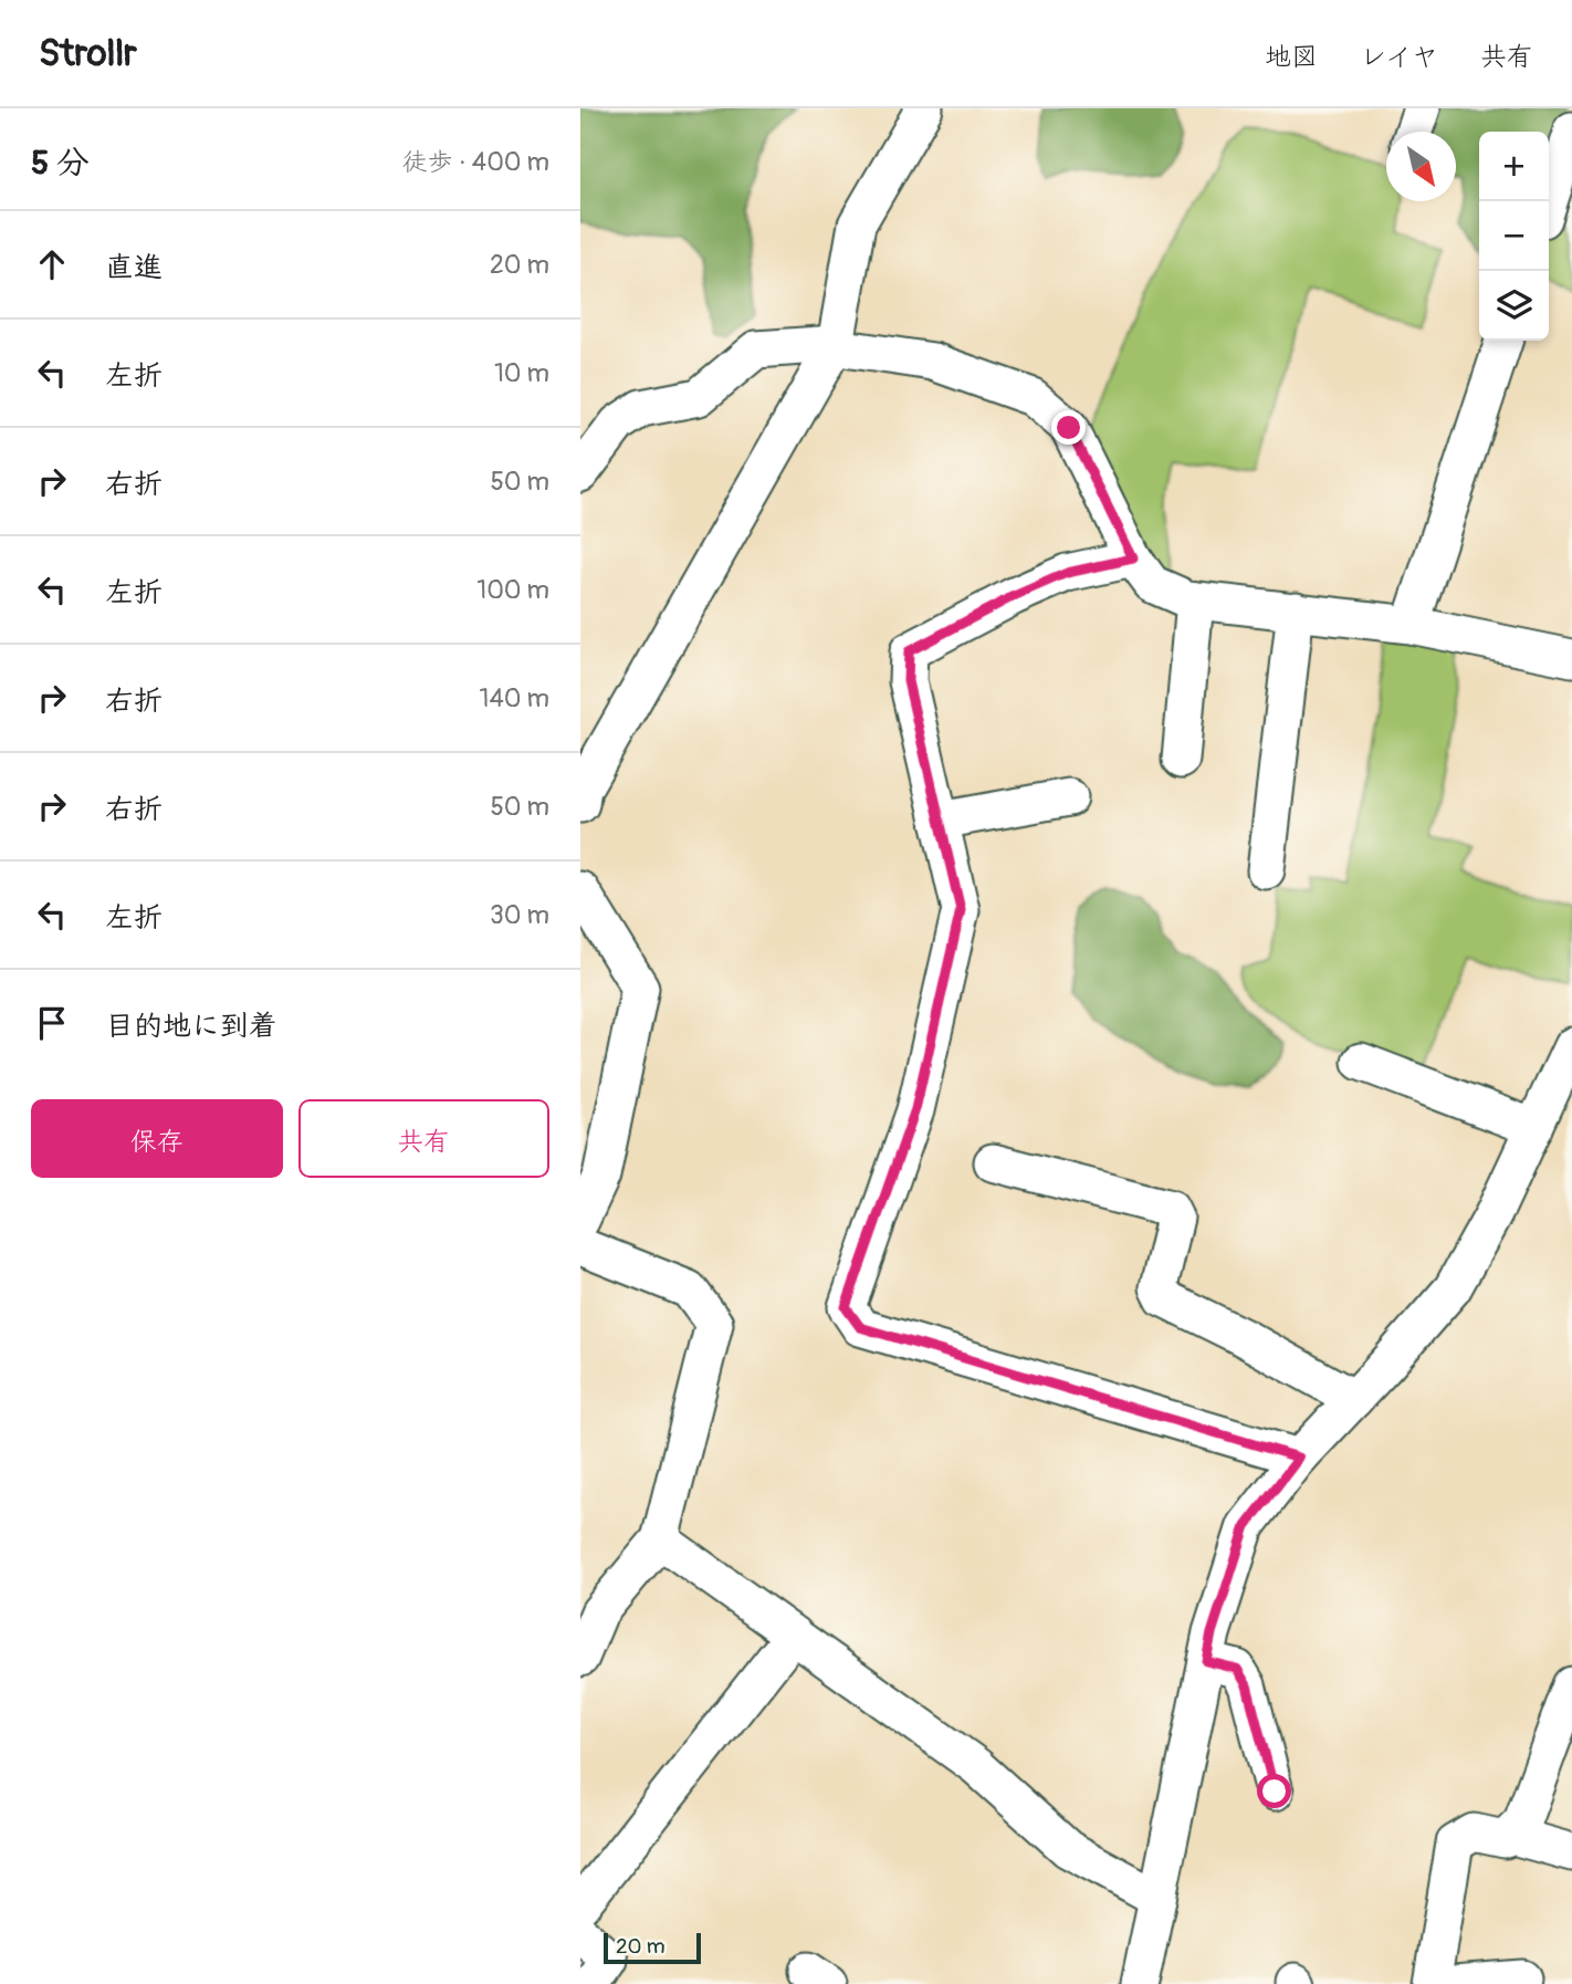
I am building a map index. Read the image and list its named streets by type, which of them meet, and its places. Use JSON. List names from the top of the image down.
{
  "scale_bar": "20 m",
  "north": "bottom right",
  "page": {
    "header": "Strollr",
    "nav": ["地図", "レイヤ", "共有"],
    "heading": ["5 分", "徒歩 · 400 m"],
    "map_buttons": ["+", "−"],
    "list": [
      ["直進", "20 m"],
      ["左折", "10 m"],
      ["右折", "50 m"],
      ["左折", "100 m"],
      ["右折", "140 m"],
      ["右折", "50 m"],
      ["左折", "30 m"],
      "目的地に到着"
    ],
    "buttons": ["保存", "共有"],
    "scale": "20 m"
  }
}
